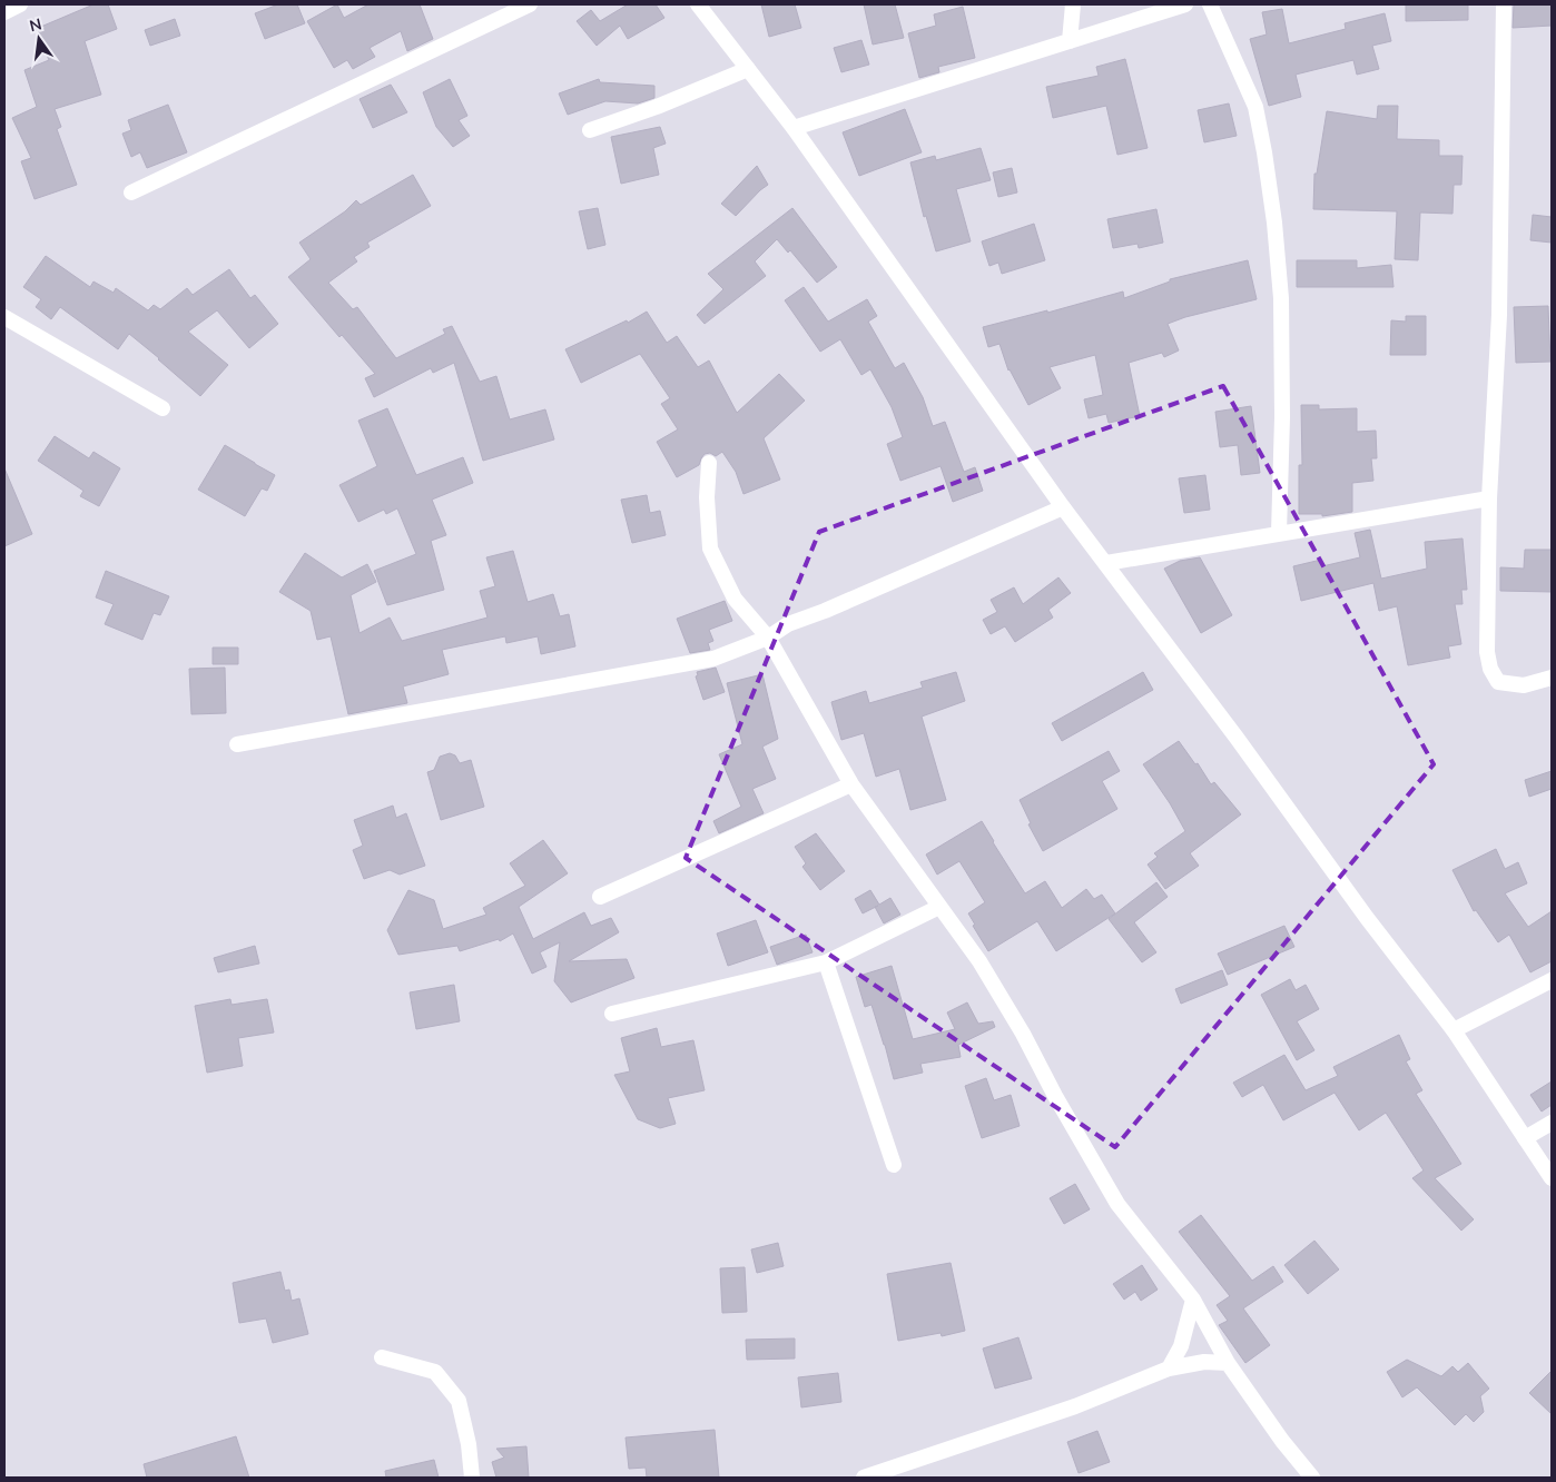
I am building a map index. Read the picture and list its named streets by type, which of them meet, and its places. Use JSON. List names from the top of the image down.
{
  "north": "top"
}
